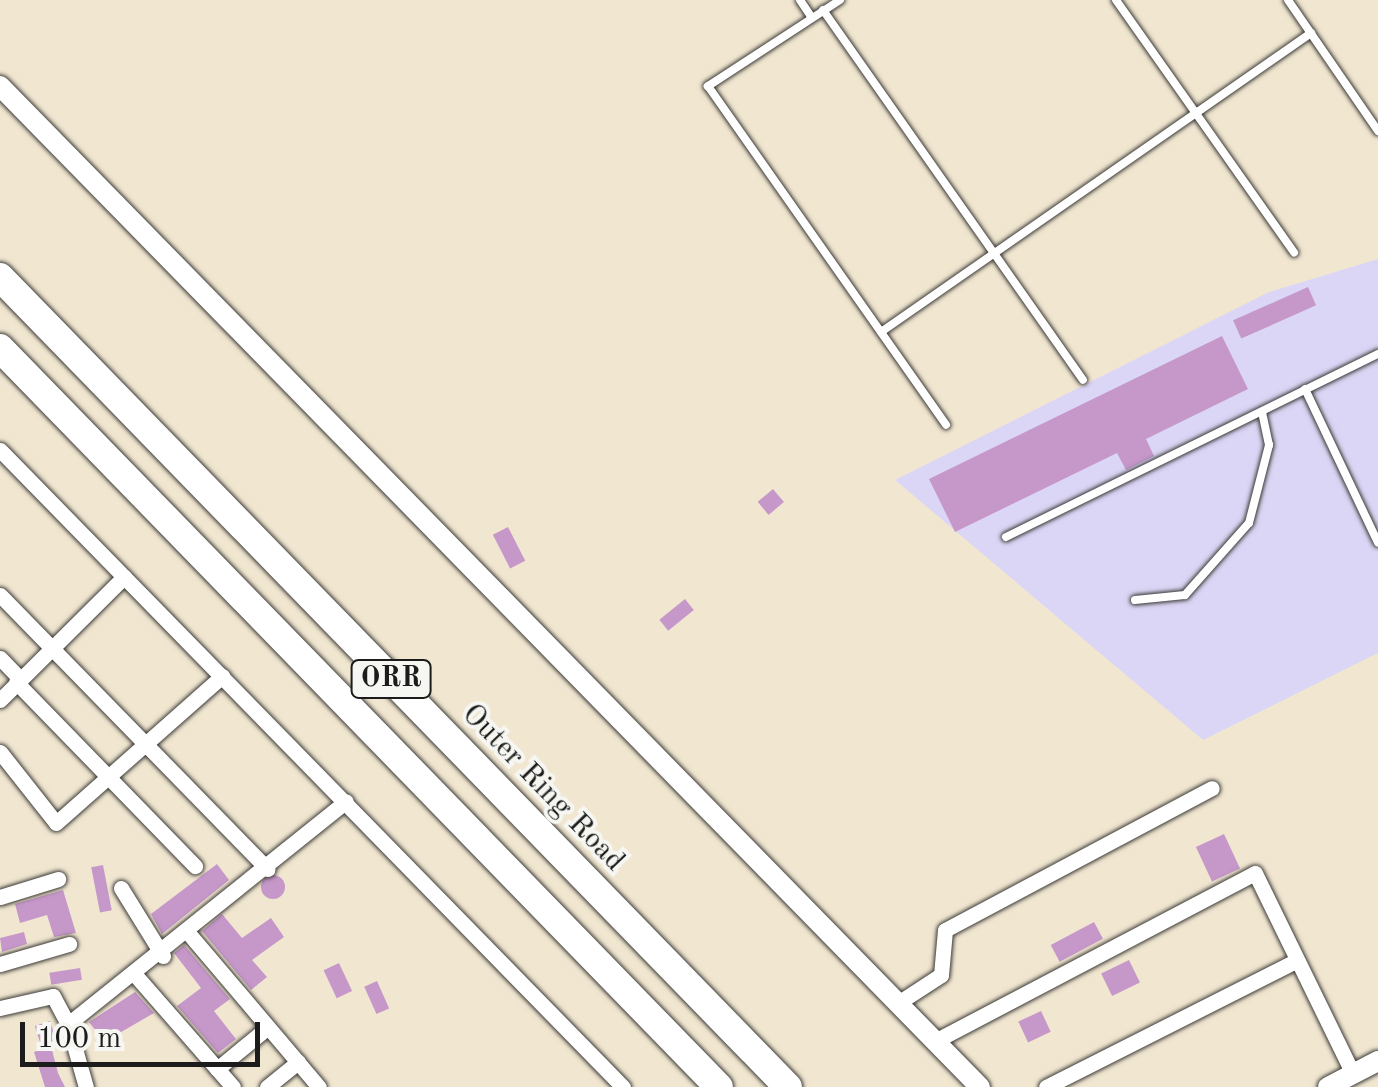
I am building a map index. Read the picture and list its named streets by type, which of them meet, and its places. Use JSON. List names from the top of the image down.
{
  "streets": {
    "highway": ["ORR", "Outer Ring Road"]
  },
  "scale_bar": "100 m"
}
